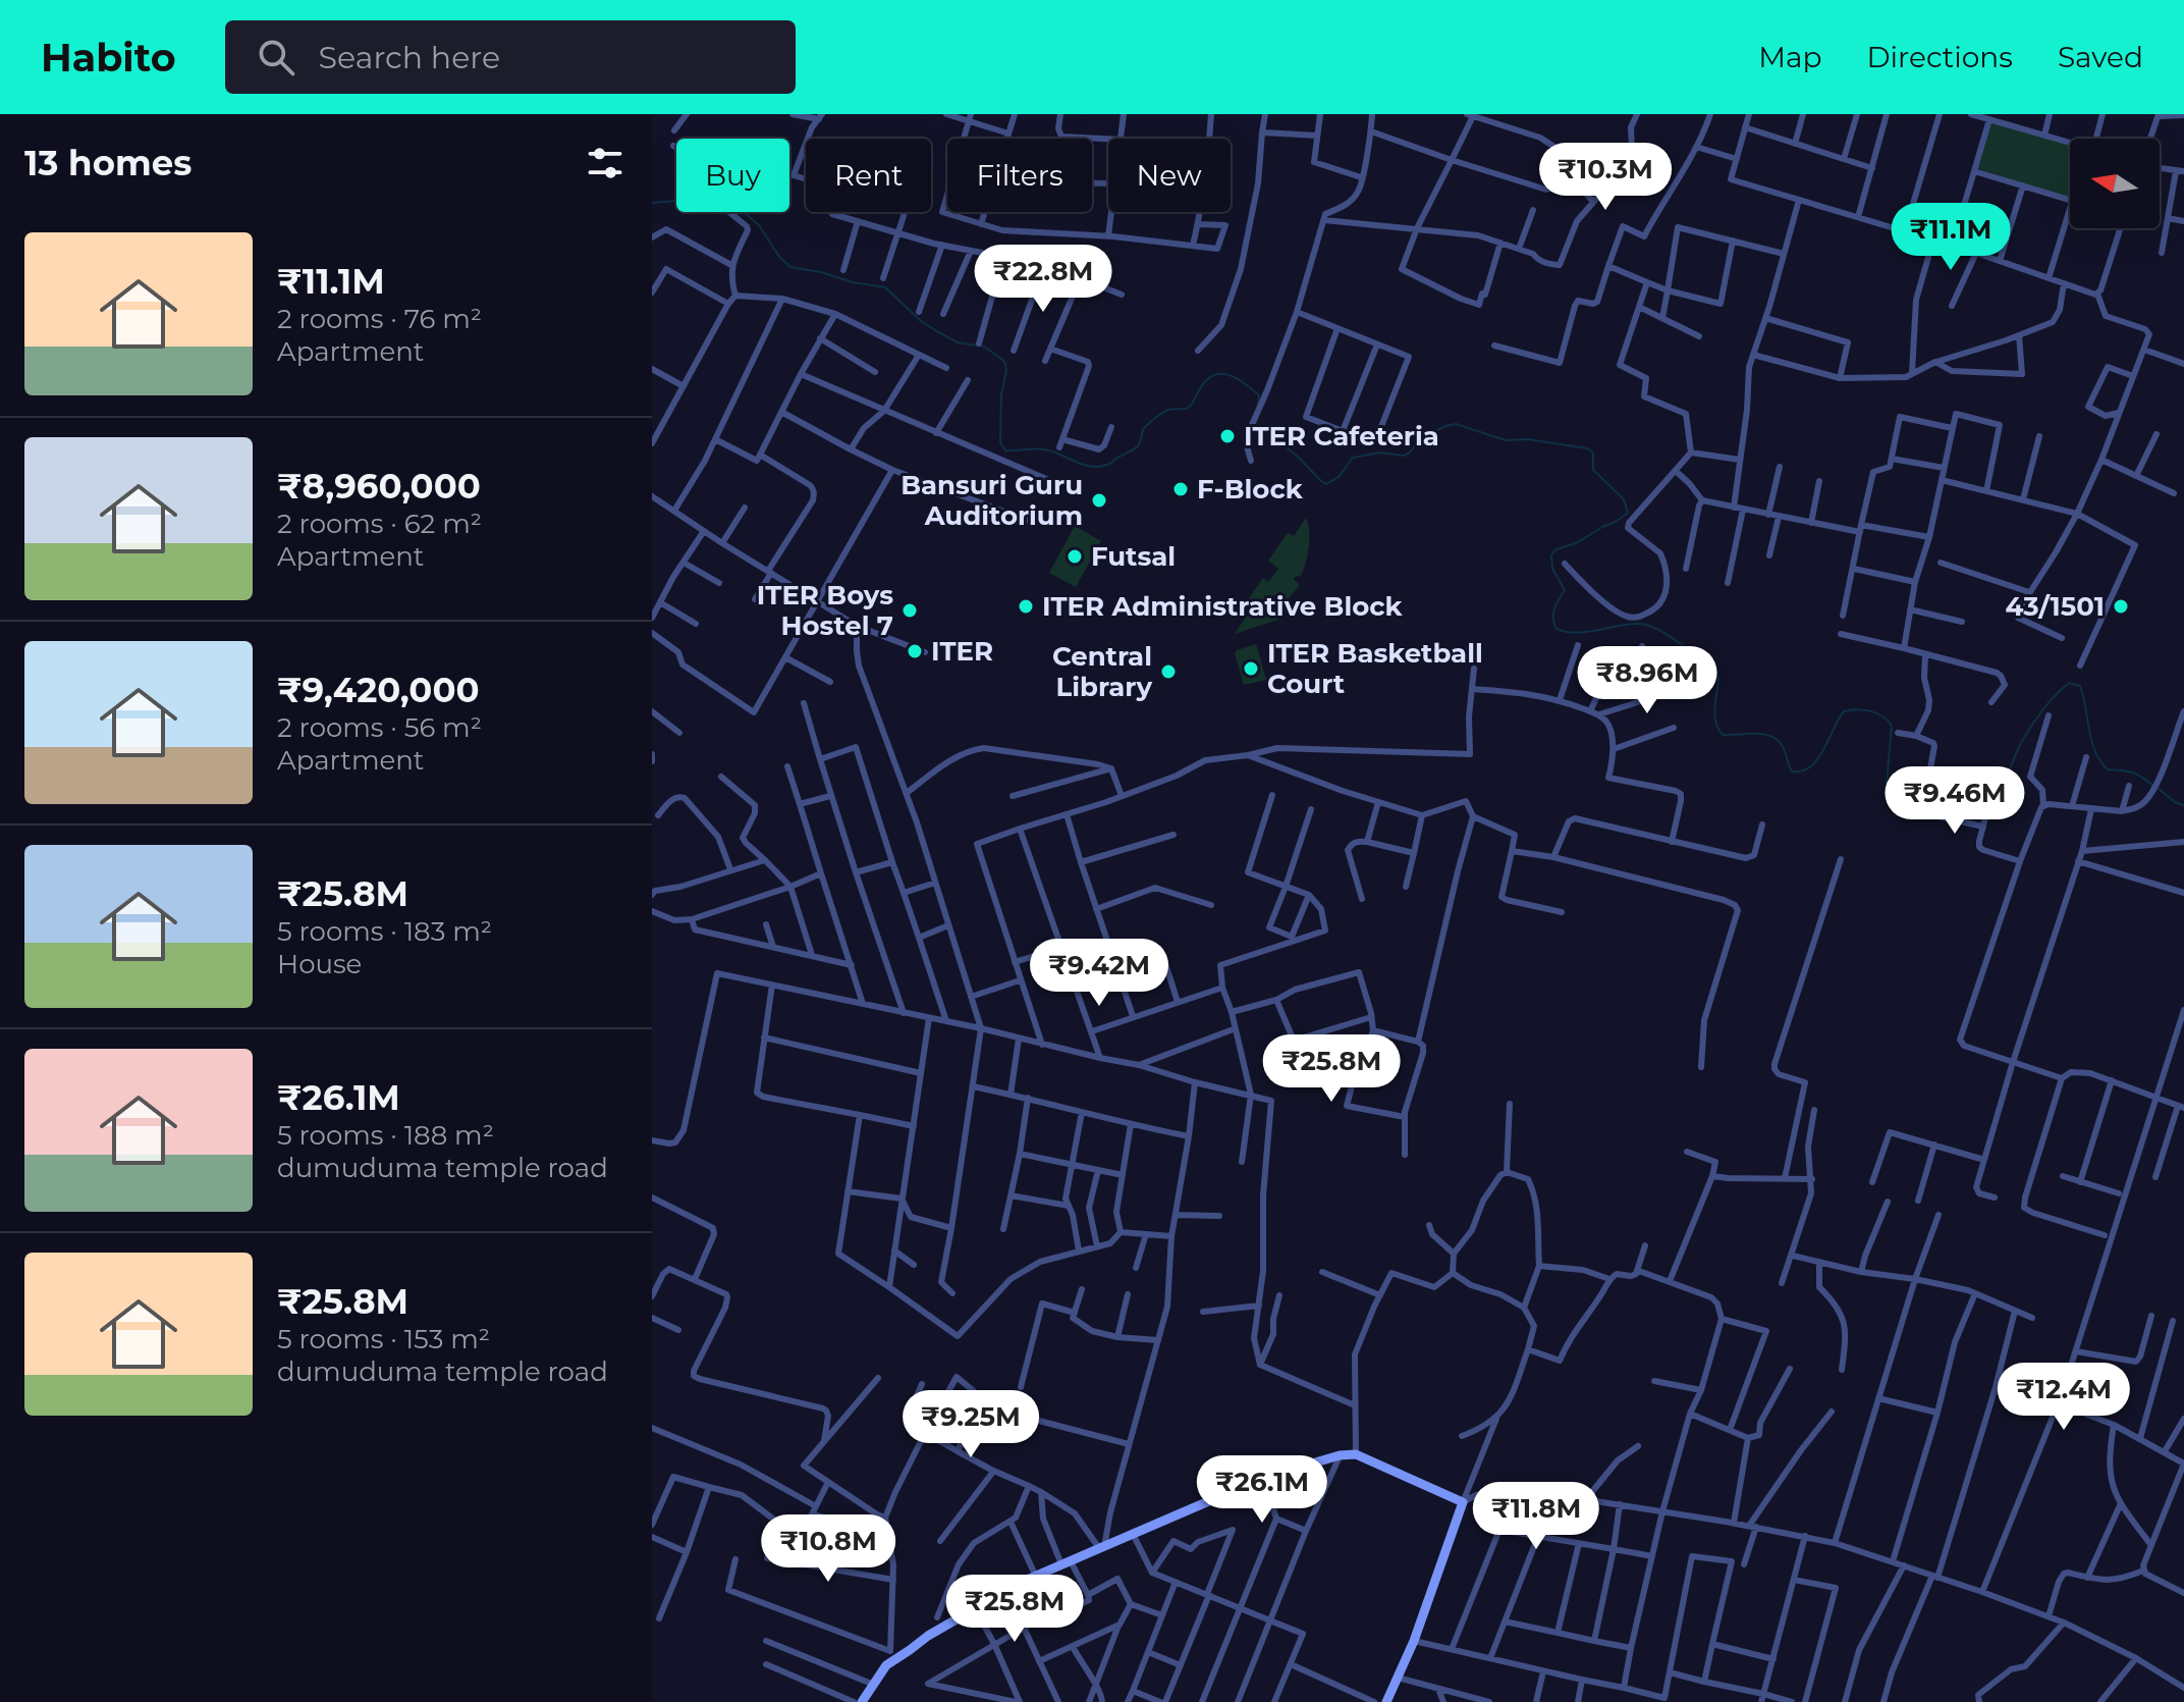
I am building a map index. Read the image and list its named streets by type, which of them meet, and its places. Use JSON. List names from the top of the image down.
{
  "places": [
    "ITER Cafeteria",
    "F-Block",
    "Bansuri Guru Auditorium",
    "Futsal",
    "ITER Administrative Block",
    "43/1501",
    "ITER Boys Hostel 7",
    "ITER",
    "ITER Basketball Court",
    "Central Library"
  ],
  "north": "left",
  "page": {
    "header": "Habito",
    "search": "Search here",
    "nav": ["Map", "Directions", "Saved"],
    "heading": "13 homes",
    "chip": [
      "Buy",
      "Rent",
      "Filters",
      "New"
    ],
    "price": [
      "₹10.3M",
      "₹11.1M",
      "₹22.8M",
      "₹8.96M",
      "₹9.46M",
      "₹9.42M",
      "₹25.8M",
      "₹12.4M",
      "₹9.25M",
      "₹26.1M",
      "₹11.8M",
      "₹10.8M",
      "₹25.8M"
    ],
    "list": [
      {
        "name": "₹11.1M",
        "note": "2 rooms · 76 m² · Apartment"
      },
      {
        "name": "₹8,960,000",
        "note": "2 rooms · 62 m² · Apartment"
      },
      {
        "name": "₹9,420,000",
        "note": "2 rooms · 56 m² · Apartment"
      },
      {
        "name": "₹25.8M",
        "note": "5 rooms · 183 m² · House"
      },
      {
        "name": "₹26.1M",
        "note": "5 rooms · 188 m² · dumuduma temple road"
      },
      {
        "name": "₹25.8M",
        "note": "5 rooms · 153 m² · dumuduma temple road"
      }
    ]
  }
}
